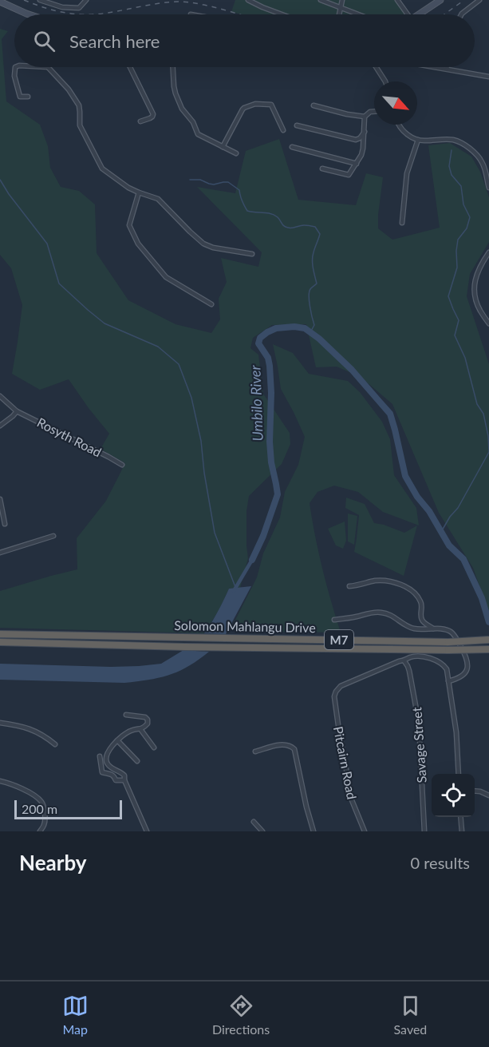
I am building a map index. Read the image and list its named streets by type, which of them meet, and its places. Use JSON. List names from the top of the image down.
{
  "streets": {
    "highway": ["Solomon Mahlangu Drive", "M7"],
    "street": ["Rosyth Road", "Savage Street", "Pitcairn Road"]
  },
  "crossings": [
    ["Savage Street", "Pitcairn Road"]
  ],
  "water": ["Umbilo River"],
  "scale_bar": "200 m",
  "north": "bottom right",
  "page": {
    "search": "Search here",
    "scale": "200 m",
    "heading": ["Nearby", "0 results"],
    "nav": ["Map", "Directions", "Saved"]
  }
}
